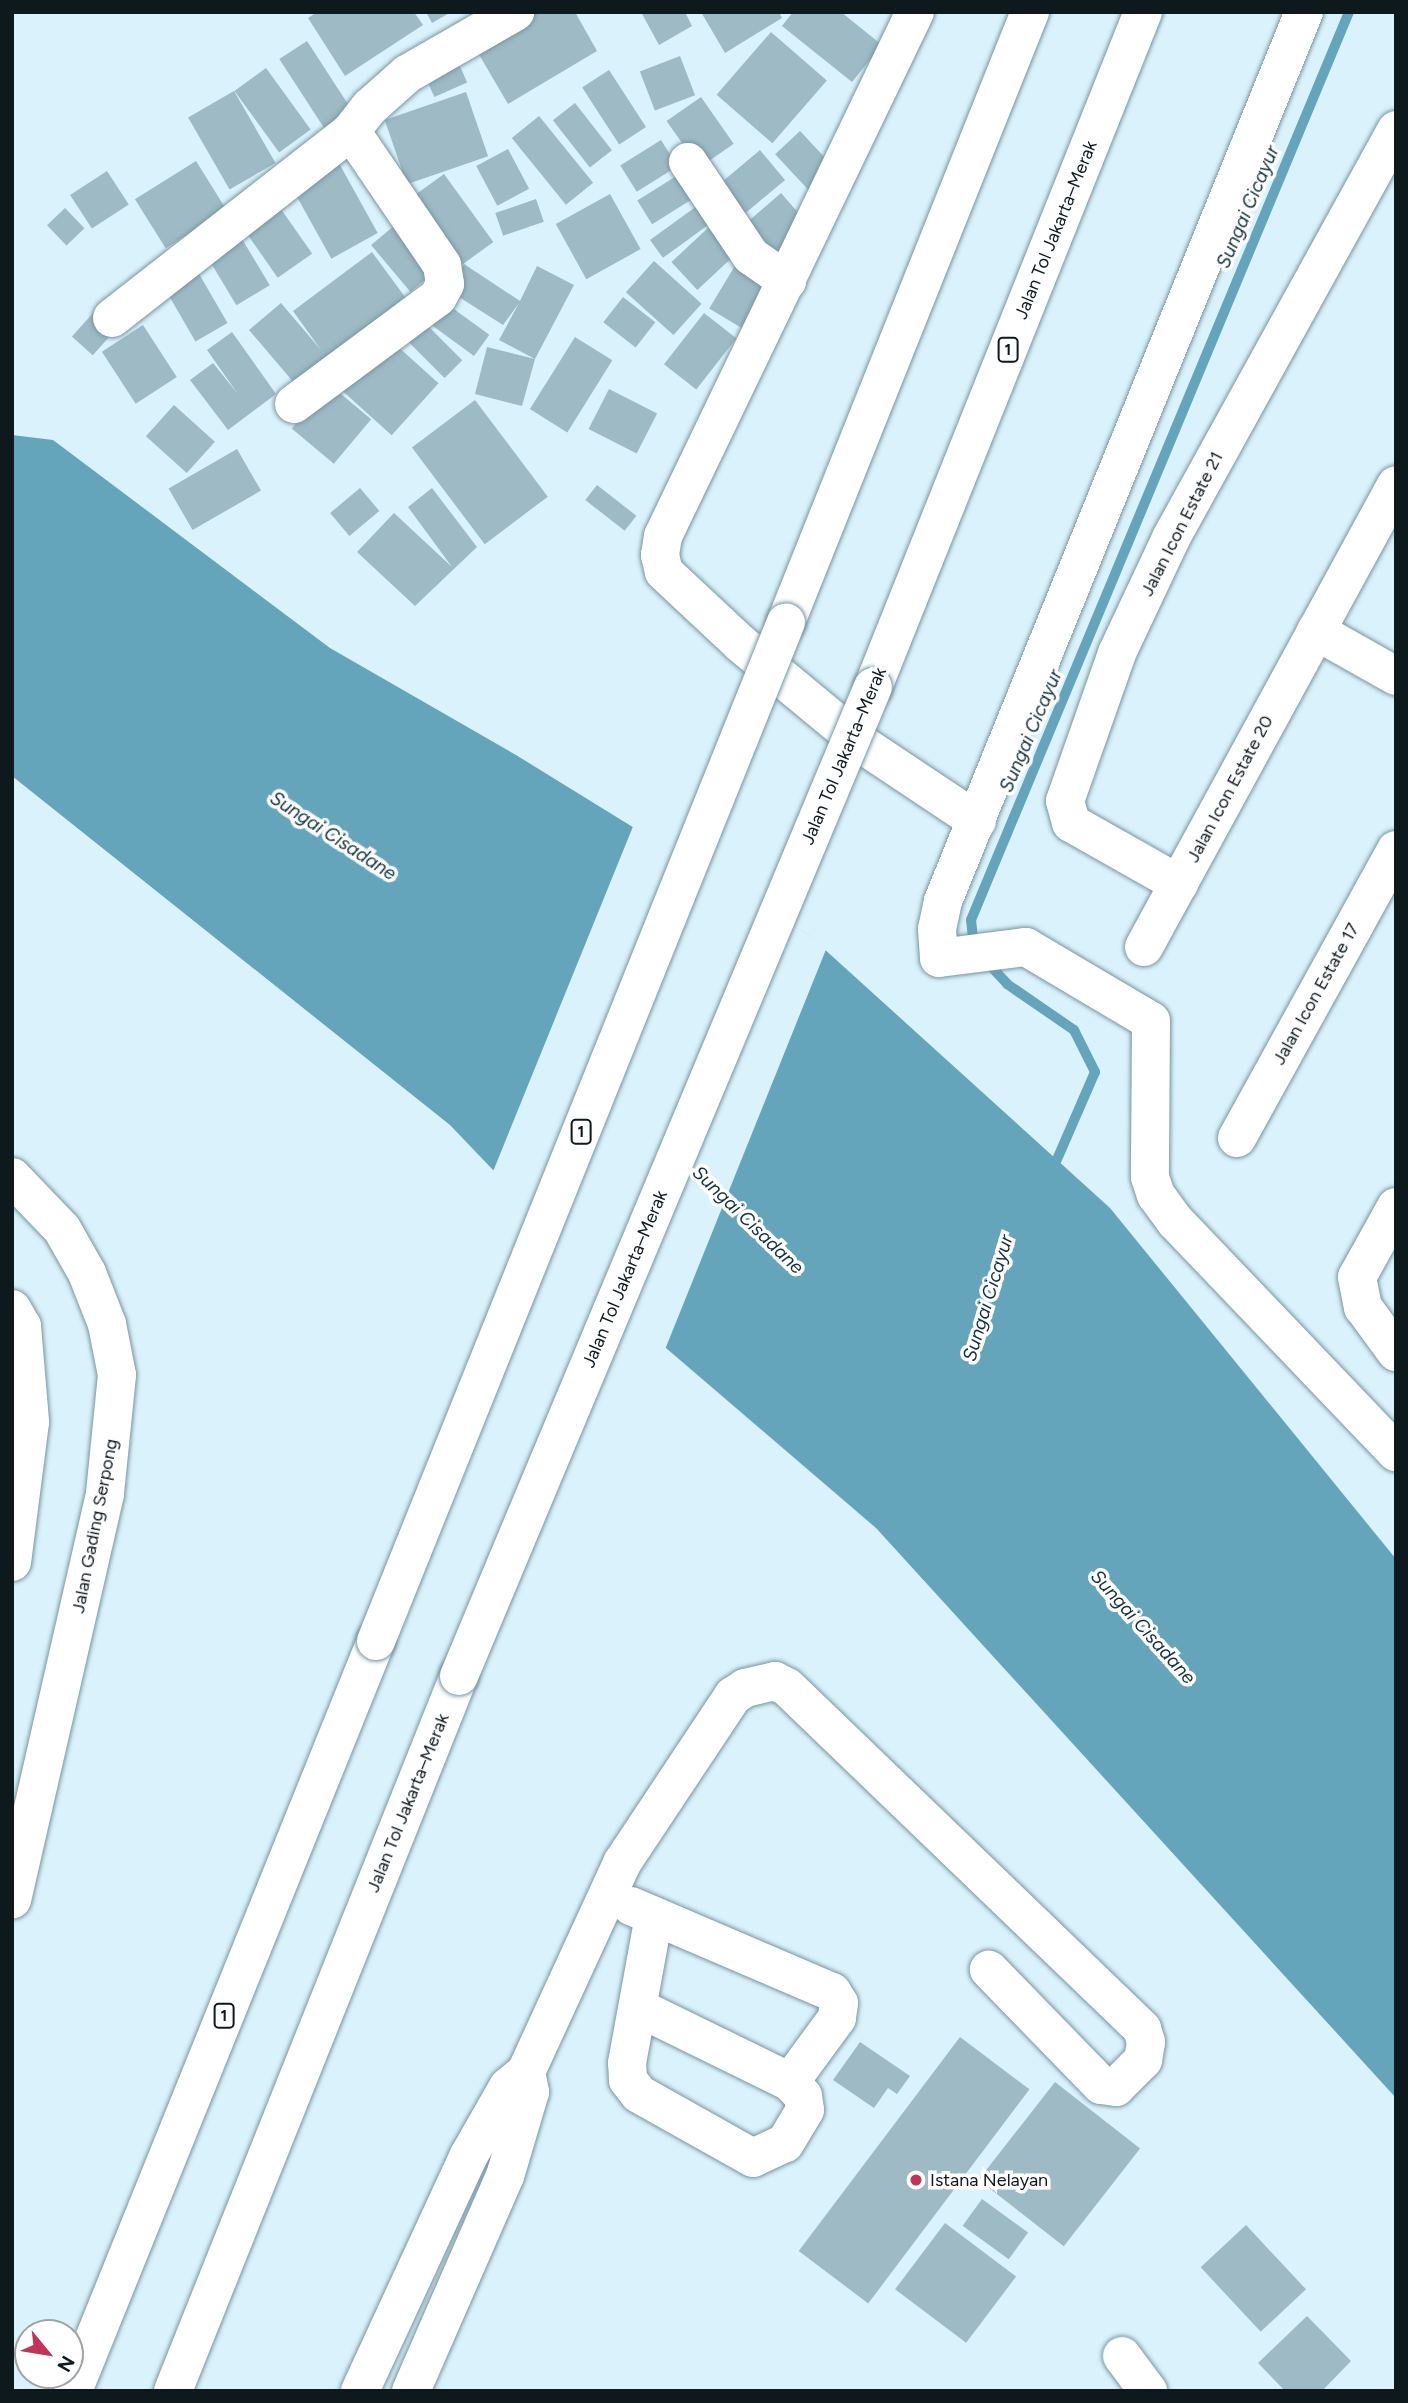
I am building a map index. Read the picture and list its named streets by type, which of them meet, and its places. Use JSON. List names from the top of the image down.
{
  "streets": {
    "main road": [
      "Jalan Tol Jakarta–Merak",
      "1",
      "Jalan Icon Estate 21",
      "Jalan Icon Estate 20",
      "Jalan Icon Estate 17",
      "Jalan Gading Serpong"
    ]
  },
  "crossings": [
    ["Jalan Icon Estate 21", "Jalan Icon Estate 20"]
  ],
  "water": ["Sungai Cicayur", "Sungai Cisadane"],
  "places": ["Istana Nelayan"],
  "north": "bottom right"
}
